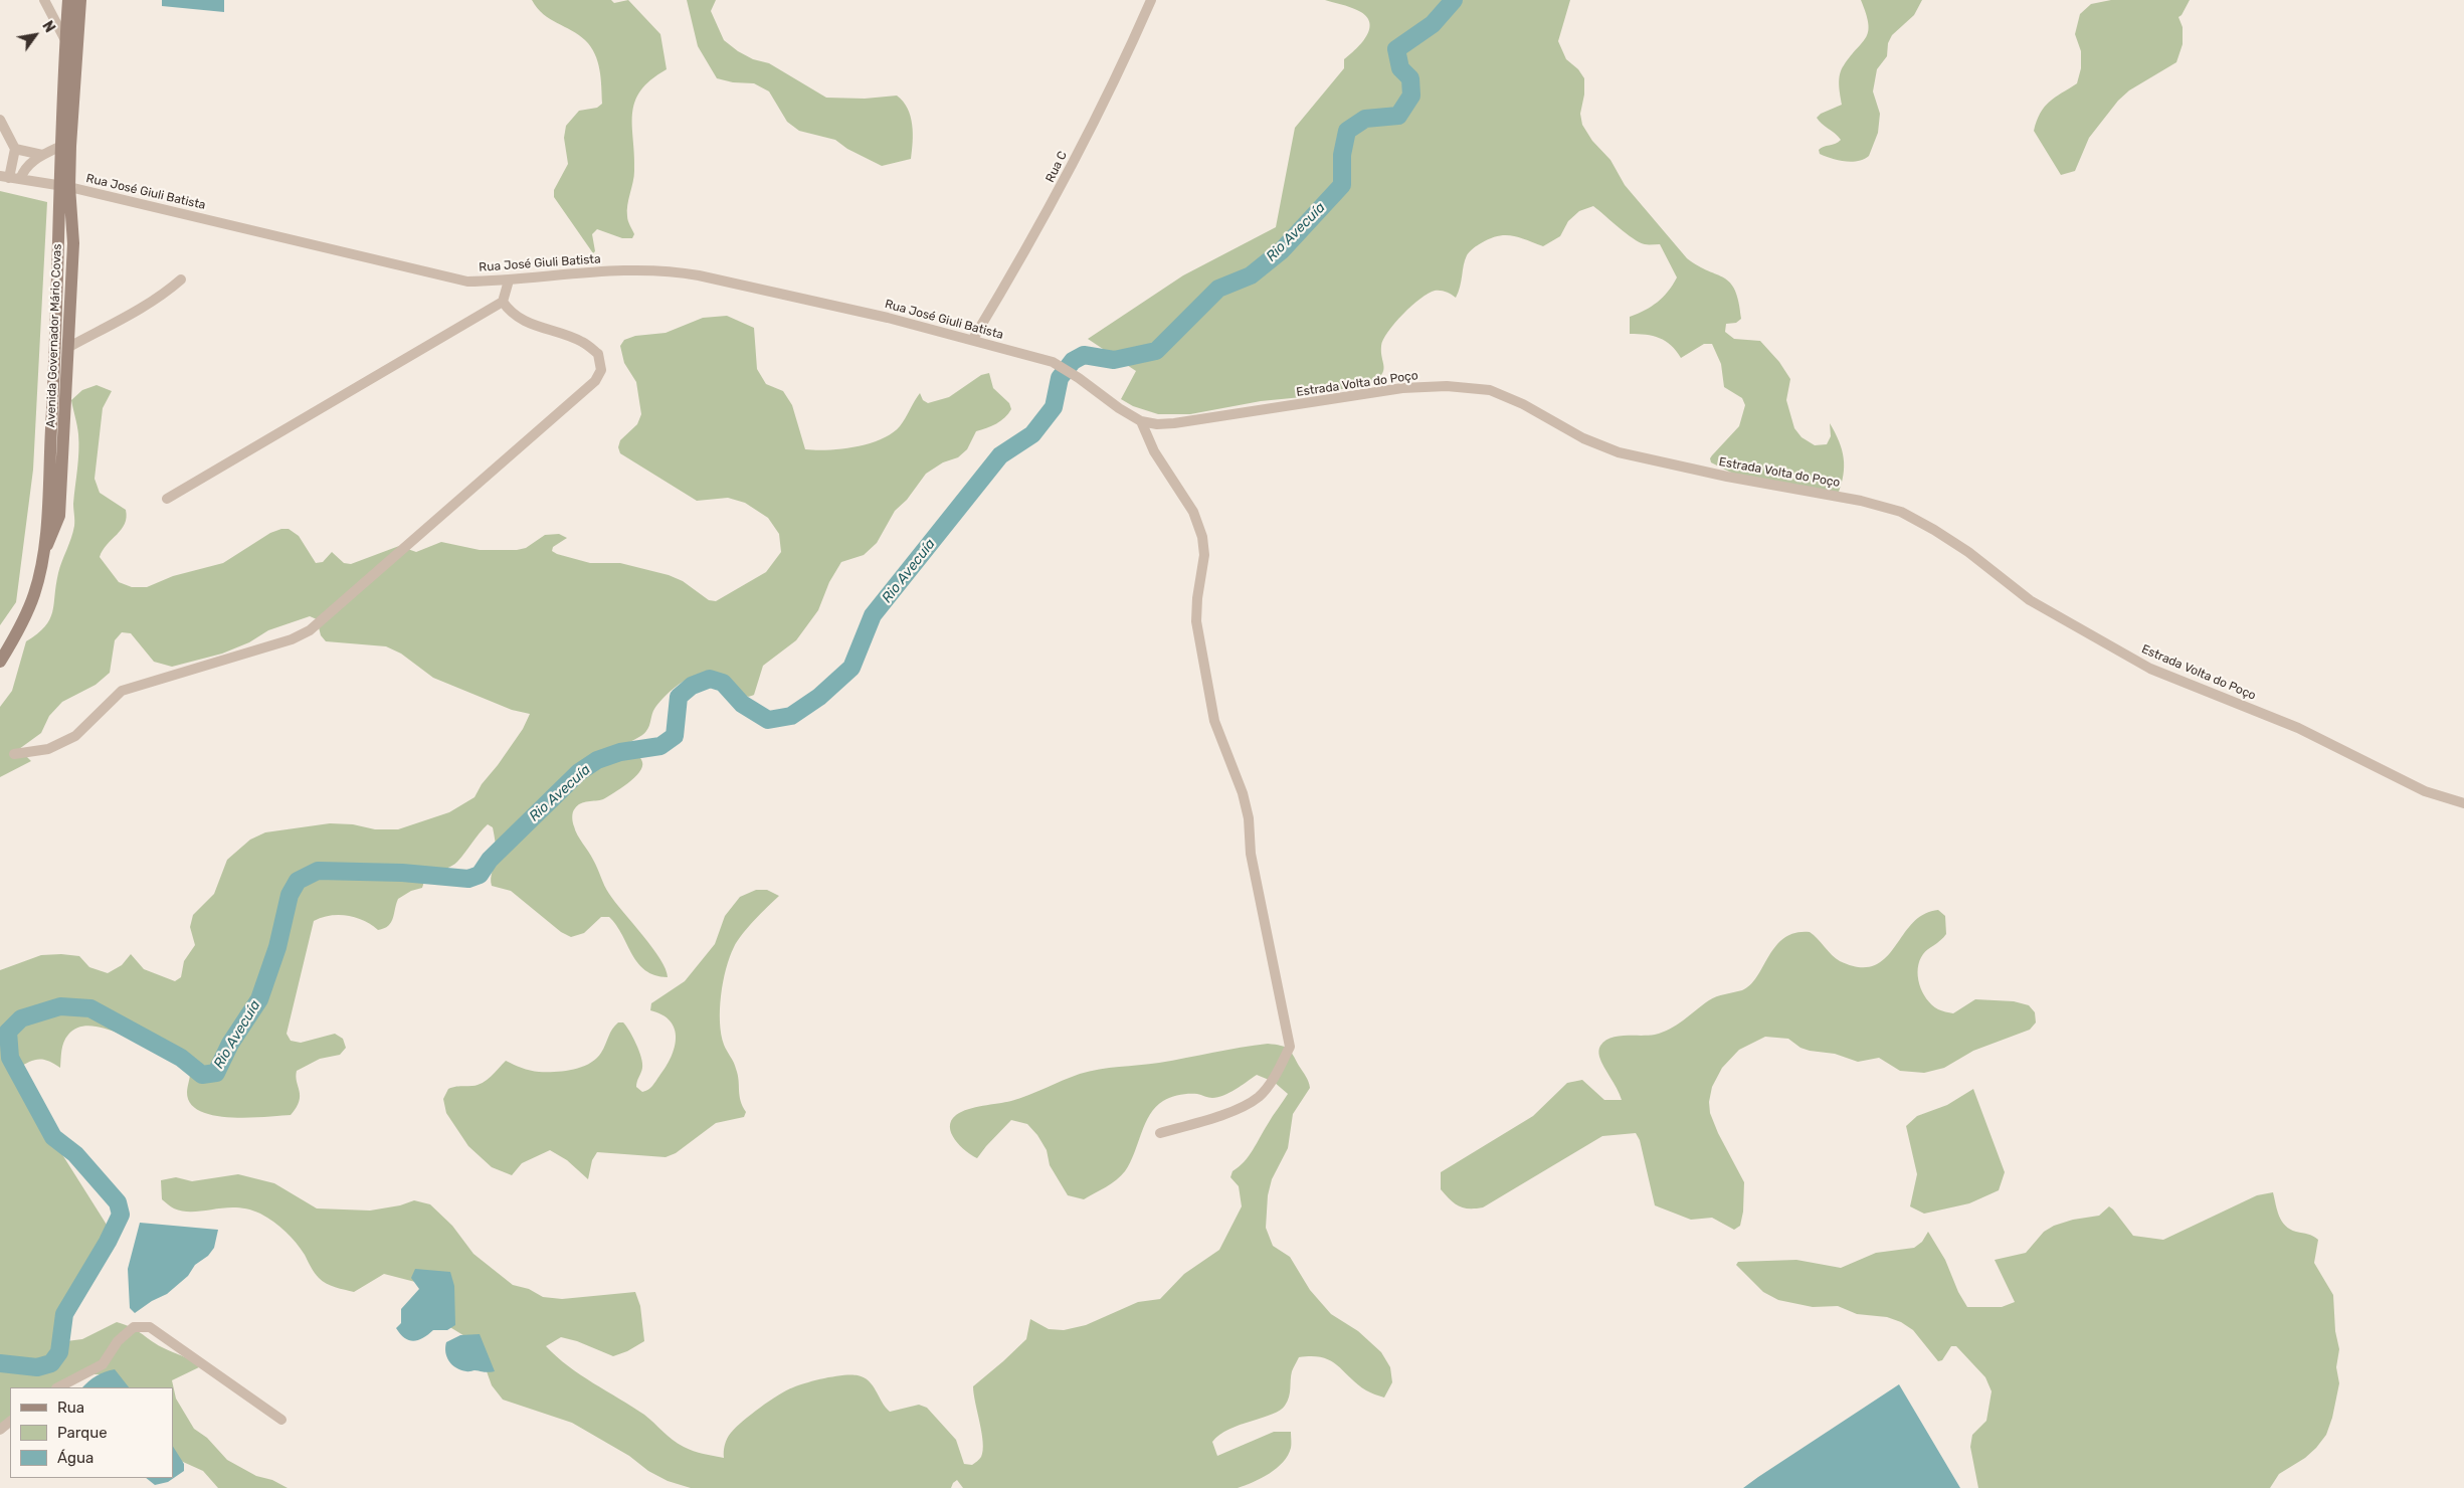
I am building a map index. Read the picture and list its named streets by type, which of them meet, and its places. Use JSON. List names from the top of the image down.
{
  "streets": {
    "main road": ["Avenida Governador Mário Covas"],
    "street": ["Rua C", "Rua José Giuli Batista", "Estrada Volta do Poço"]
  },
  "crossings": [
    ["Rua C", "Rua José Giuli Batista"],
    ["Rua José Giuli Batista", "Avenida Governador Mário Covas"],
    ["Rua José Giuli Batista", "Estrada Volta do Poço"]
  ],
  "water": ["Rio Avecuía"],
  "legend": ["Rua", "Parque", "Água"],
  "north": "top right"
}
